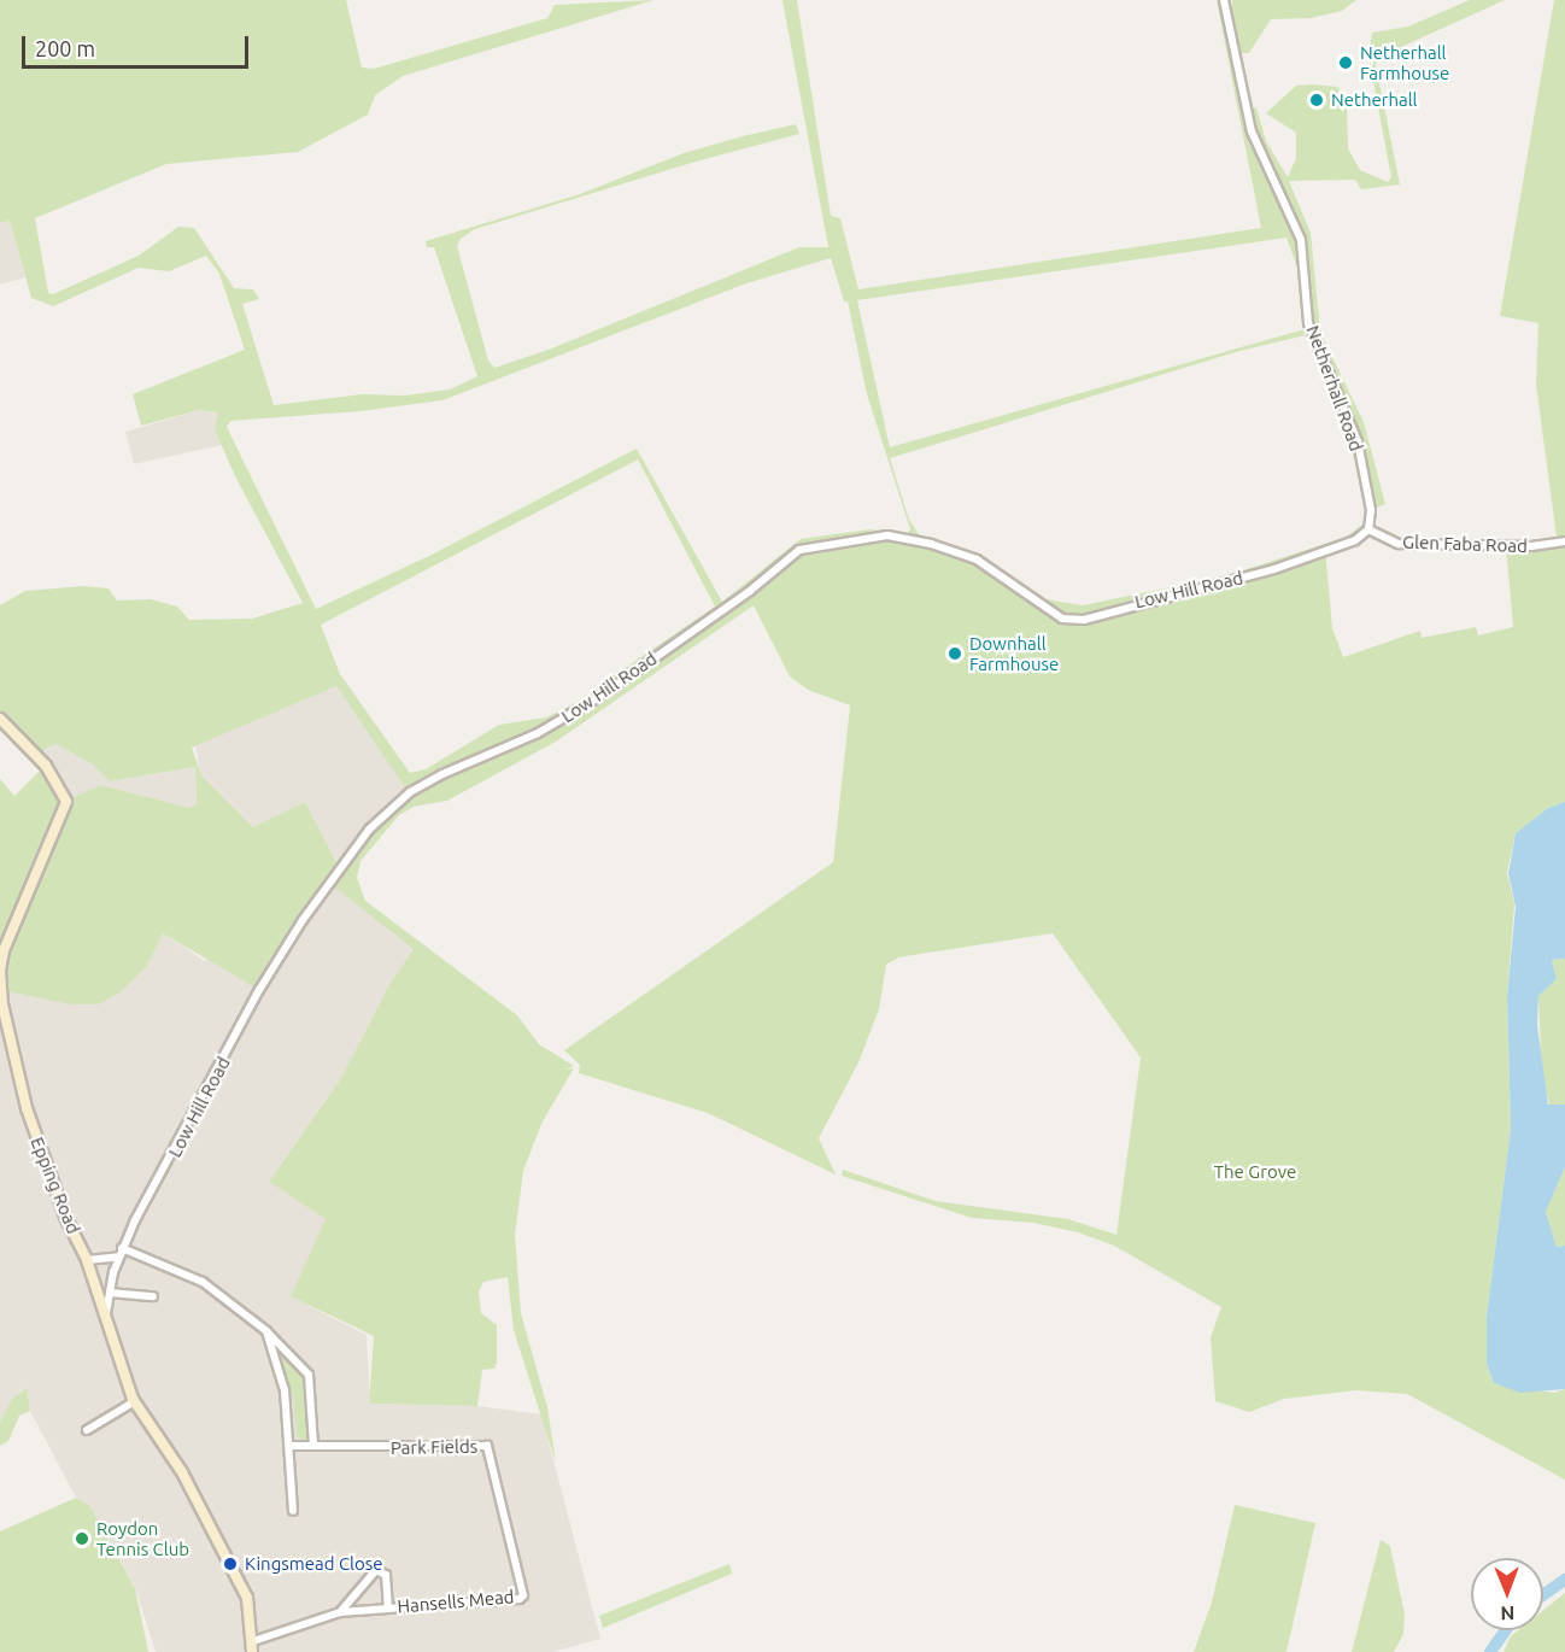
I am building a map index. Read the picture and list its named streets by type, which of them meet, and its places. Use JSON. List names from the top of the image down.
{
  "streets": {
    "main road": ["Epping Road"],
    "street": [
      "Netherhall Road",
      "Glen Faba Road",
      "Low Hill Road",
      "Park Fields",
      "Hansells Mead"
    ]
  },
  "crossings": [
    ["Netherhall Road", "Glen Faba Road"],
    ["Netherhall Road", "Low Hill Road"],
    ["Glen Faba Road", "Low Hill Road"],
    ["Low Hill Road", "Epping Road"],
    ["Epping Road", "Hansells Mead"],
    ["Park Fields", "Hansells Mead"]
  ],
  "parks": ["The Grove"],
  "places": [
    "Netherhall Farmhouse",
    "Netherhall",
    "Downhall Farmhouse",
    "Roydon Tennis Club",
    "Kingsmead Close"
  ],
  "scale_bar": "200 m",
  "north": "bottom"
}
